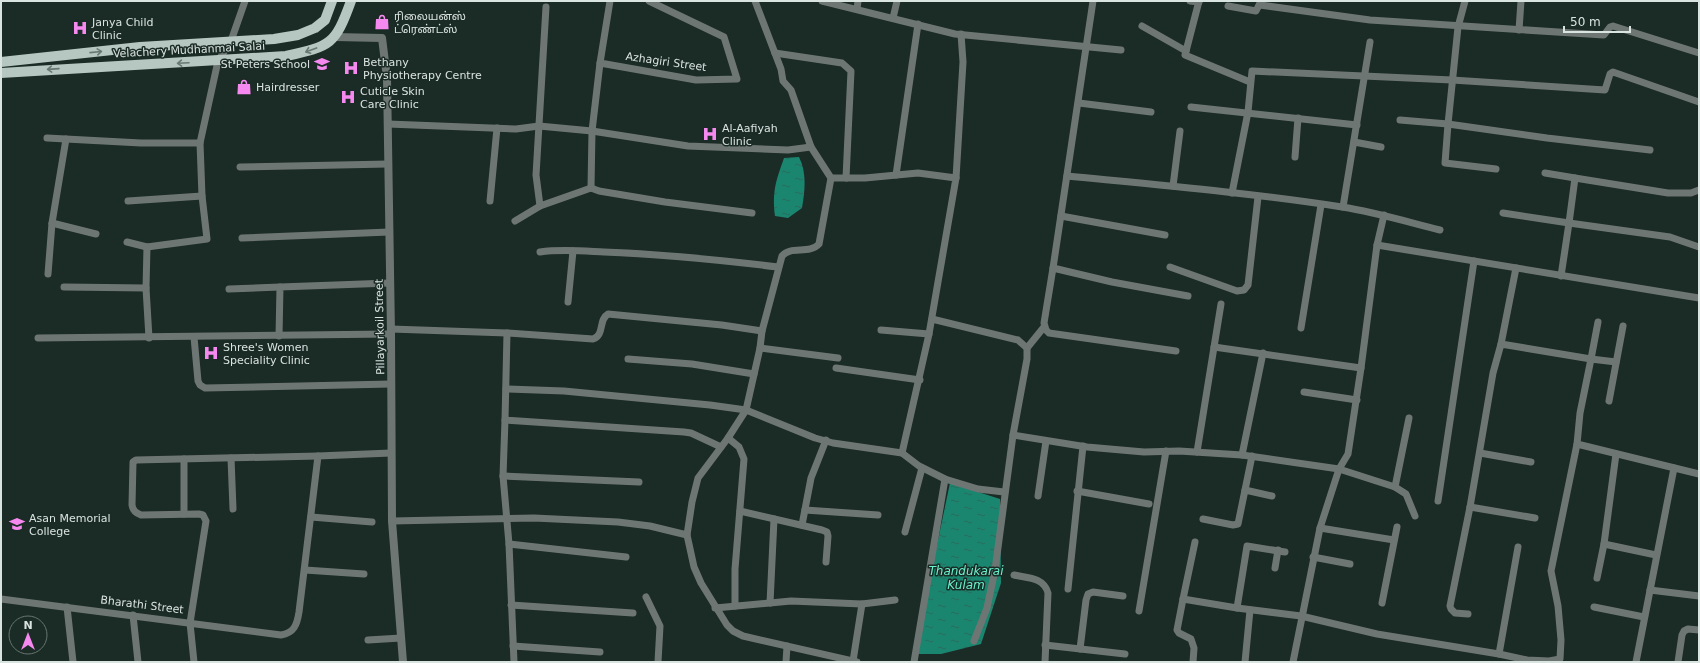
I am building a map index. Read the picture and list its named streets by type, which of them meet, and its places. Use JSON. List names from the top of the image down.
{
  "streets": {
    "main road": ["Velachery Mudhanmai Salai"],
    "street": ["Azhagiri Street", "Pillayarkoil Street", "Bharathi Street"]
  },
  "crossings": [
    ["Velachery Mudhanmai Salai", "Pillayarkoil Street"]
  ],
  "water": ["Thandukarai Kulam"],
  "places": {
    "shop": ["ரிலையன்ஸ் ட்ரெண்ட்ஸ்", "Hairdresser"],
    "hospital": [
      "Janya Child Clinic",
      "Bethany Physiotherapy Centre",
      "Cuticle Skin Care Clinic",
      "Al-Aafiyah Clinic",
      "Shree's Women Speciality Clinic"
    ],
    "school or university": ["St Peters School", "Asan Memorial College"]
  },
  "scale_bar": "50 m",
  "north": "top"
}
